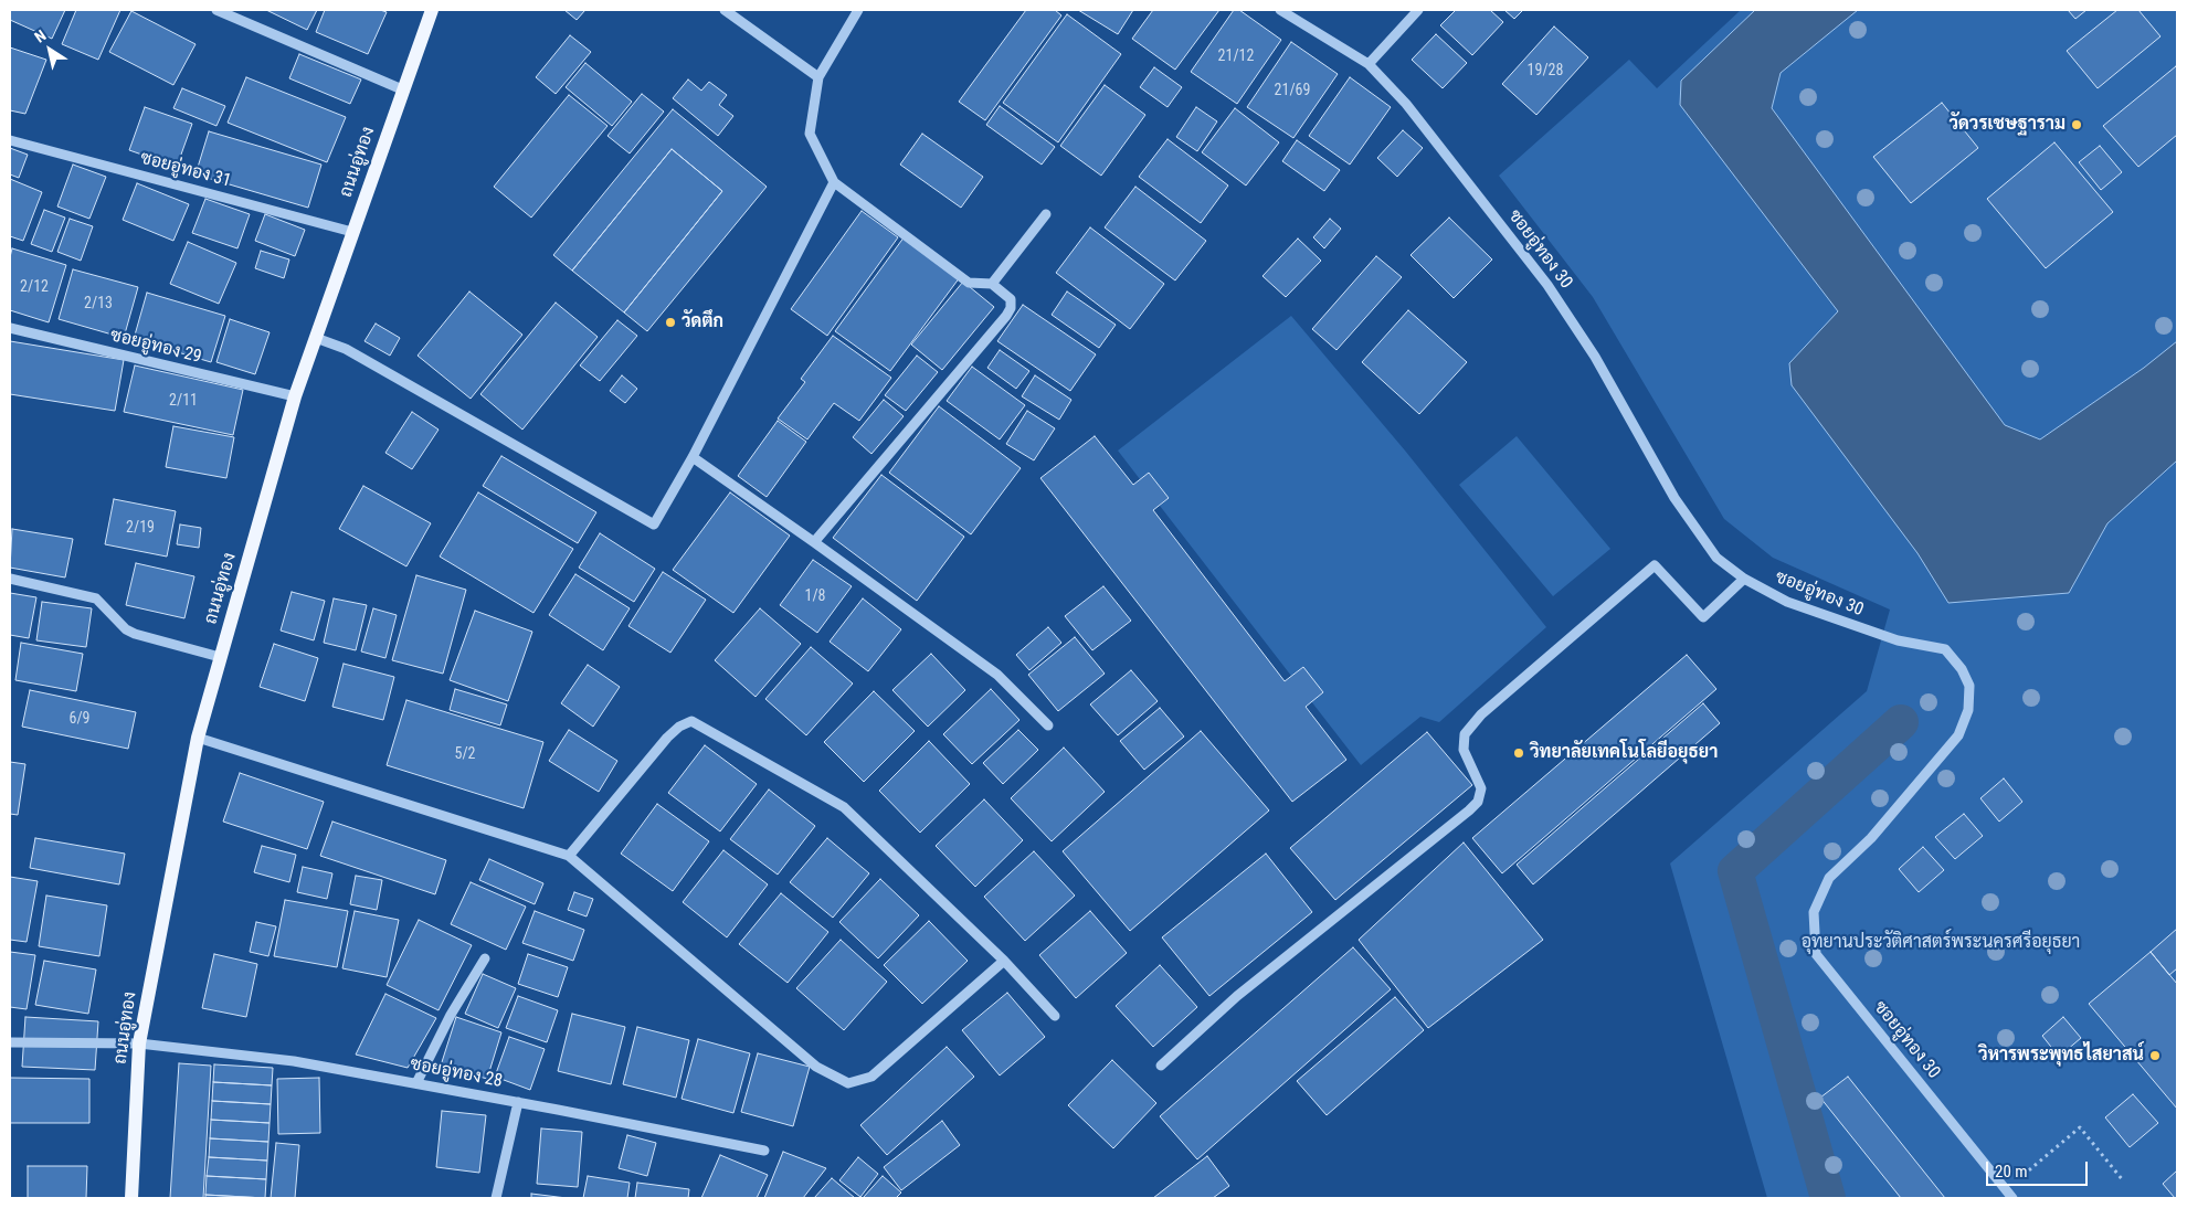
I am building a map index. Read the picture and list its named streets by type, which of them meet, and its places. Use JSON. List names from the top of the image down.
{
  "streets": {
    "main road": ["ถนนอู่ทอง"],
    "street": [
      "ซอยอู่ทอง 31",
      "ซอยอู่ทอง 30",
      "ซอยอู่ทอง 29",
      "ซอยอู่ทอง 28"
    ]
  },
  "crossings": [
    ["ถนนอู่ทอง", "ซอยอู่ทอง 31"],
    ["ถนนอู่ทอง", "ซอยอู่ทอง 29"],
    ["ถนนอู่ทอง", "ซอยอู่ทอง 28"]
  ],
  "parks": ["อุทยานประวัติศาสตร์พระนครศรีอยุธยา"],
  "places": [
    "วัดวรเชษฐาราม",
    "วัดตึก",
    "วิทยาลัยเทคโนโลยีอยุธยา",
    "วิหารพระพุทธไสยาสน์"
  ],
  "house_numbers": [
    "21/12",
    "19/28",
    "21/69",
    "2/12",
    "2/13",
    "2/11",
    "2/19",
    "1/8",
    "6/9",
    "5/2"
  ],
  "scale_bar": "20 m",
  "north": "top left"
}
